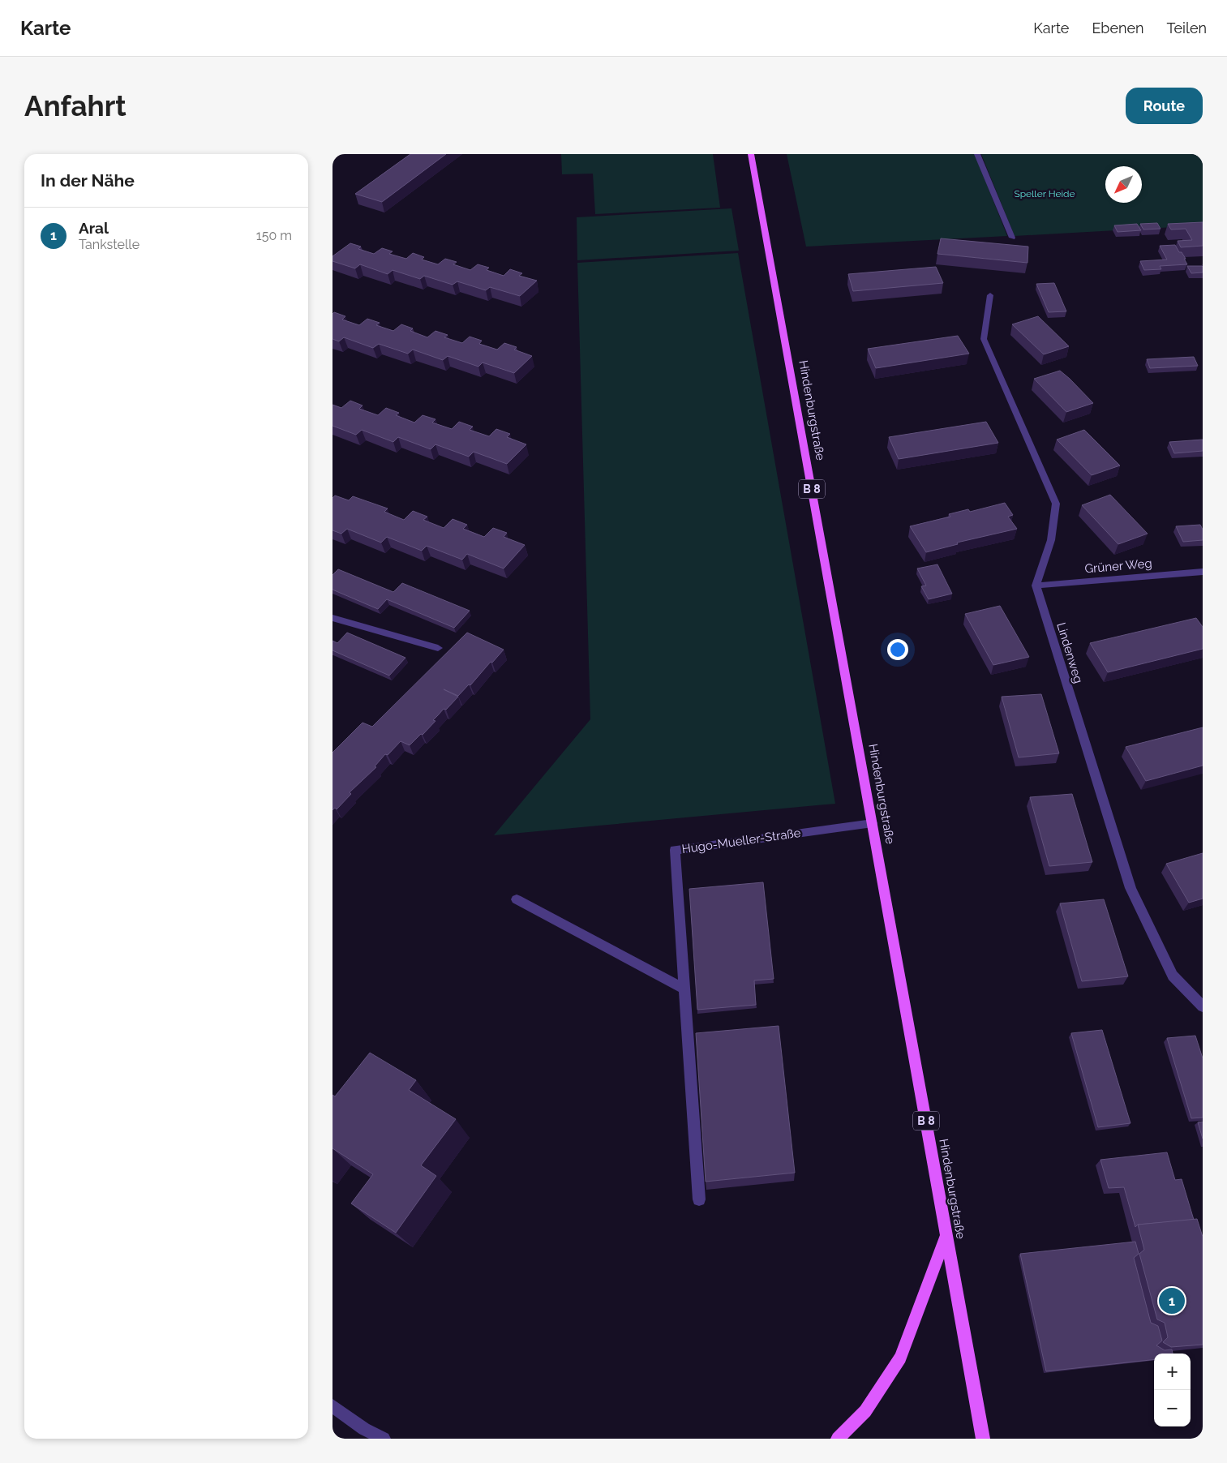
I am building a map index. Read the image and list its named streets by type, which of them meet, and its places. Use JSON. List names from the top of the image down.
{
  "streets": {
    "main road": ["Hindenburgstraße", "B 8"],
    "street": ["Grüner Weg", "Lindenweg", "Hugo-Mueller-Straße"]
  },
  "crossings": [
    ["Hindenburgstraße", "Hugo-Mueller-Straße"],
    ["Grüner Weg", "Lindenweg"]
  ],
  "parks": ["Speller Heide"],
  "north": "bottom left",
  "page": {
    "header": "Karte",
    "nav": ["Karte", "Ebenen", "Teilen"],
    "buttons": "Route",
    "title": "Anfahrt",
    "heading": "In der Nähe",
    "list": [
      {
        "mark": "1",
        "name": "Aral",
        "note": "Tankstelle",
        "value": "150 m"
      }
    ],
    "pins": "1",
    "map_buttons": ["+", "−"]
  }
}
